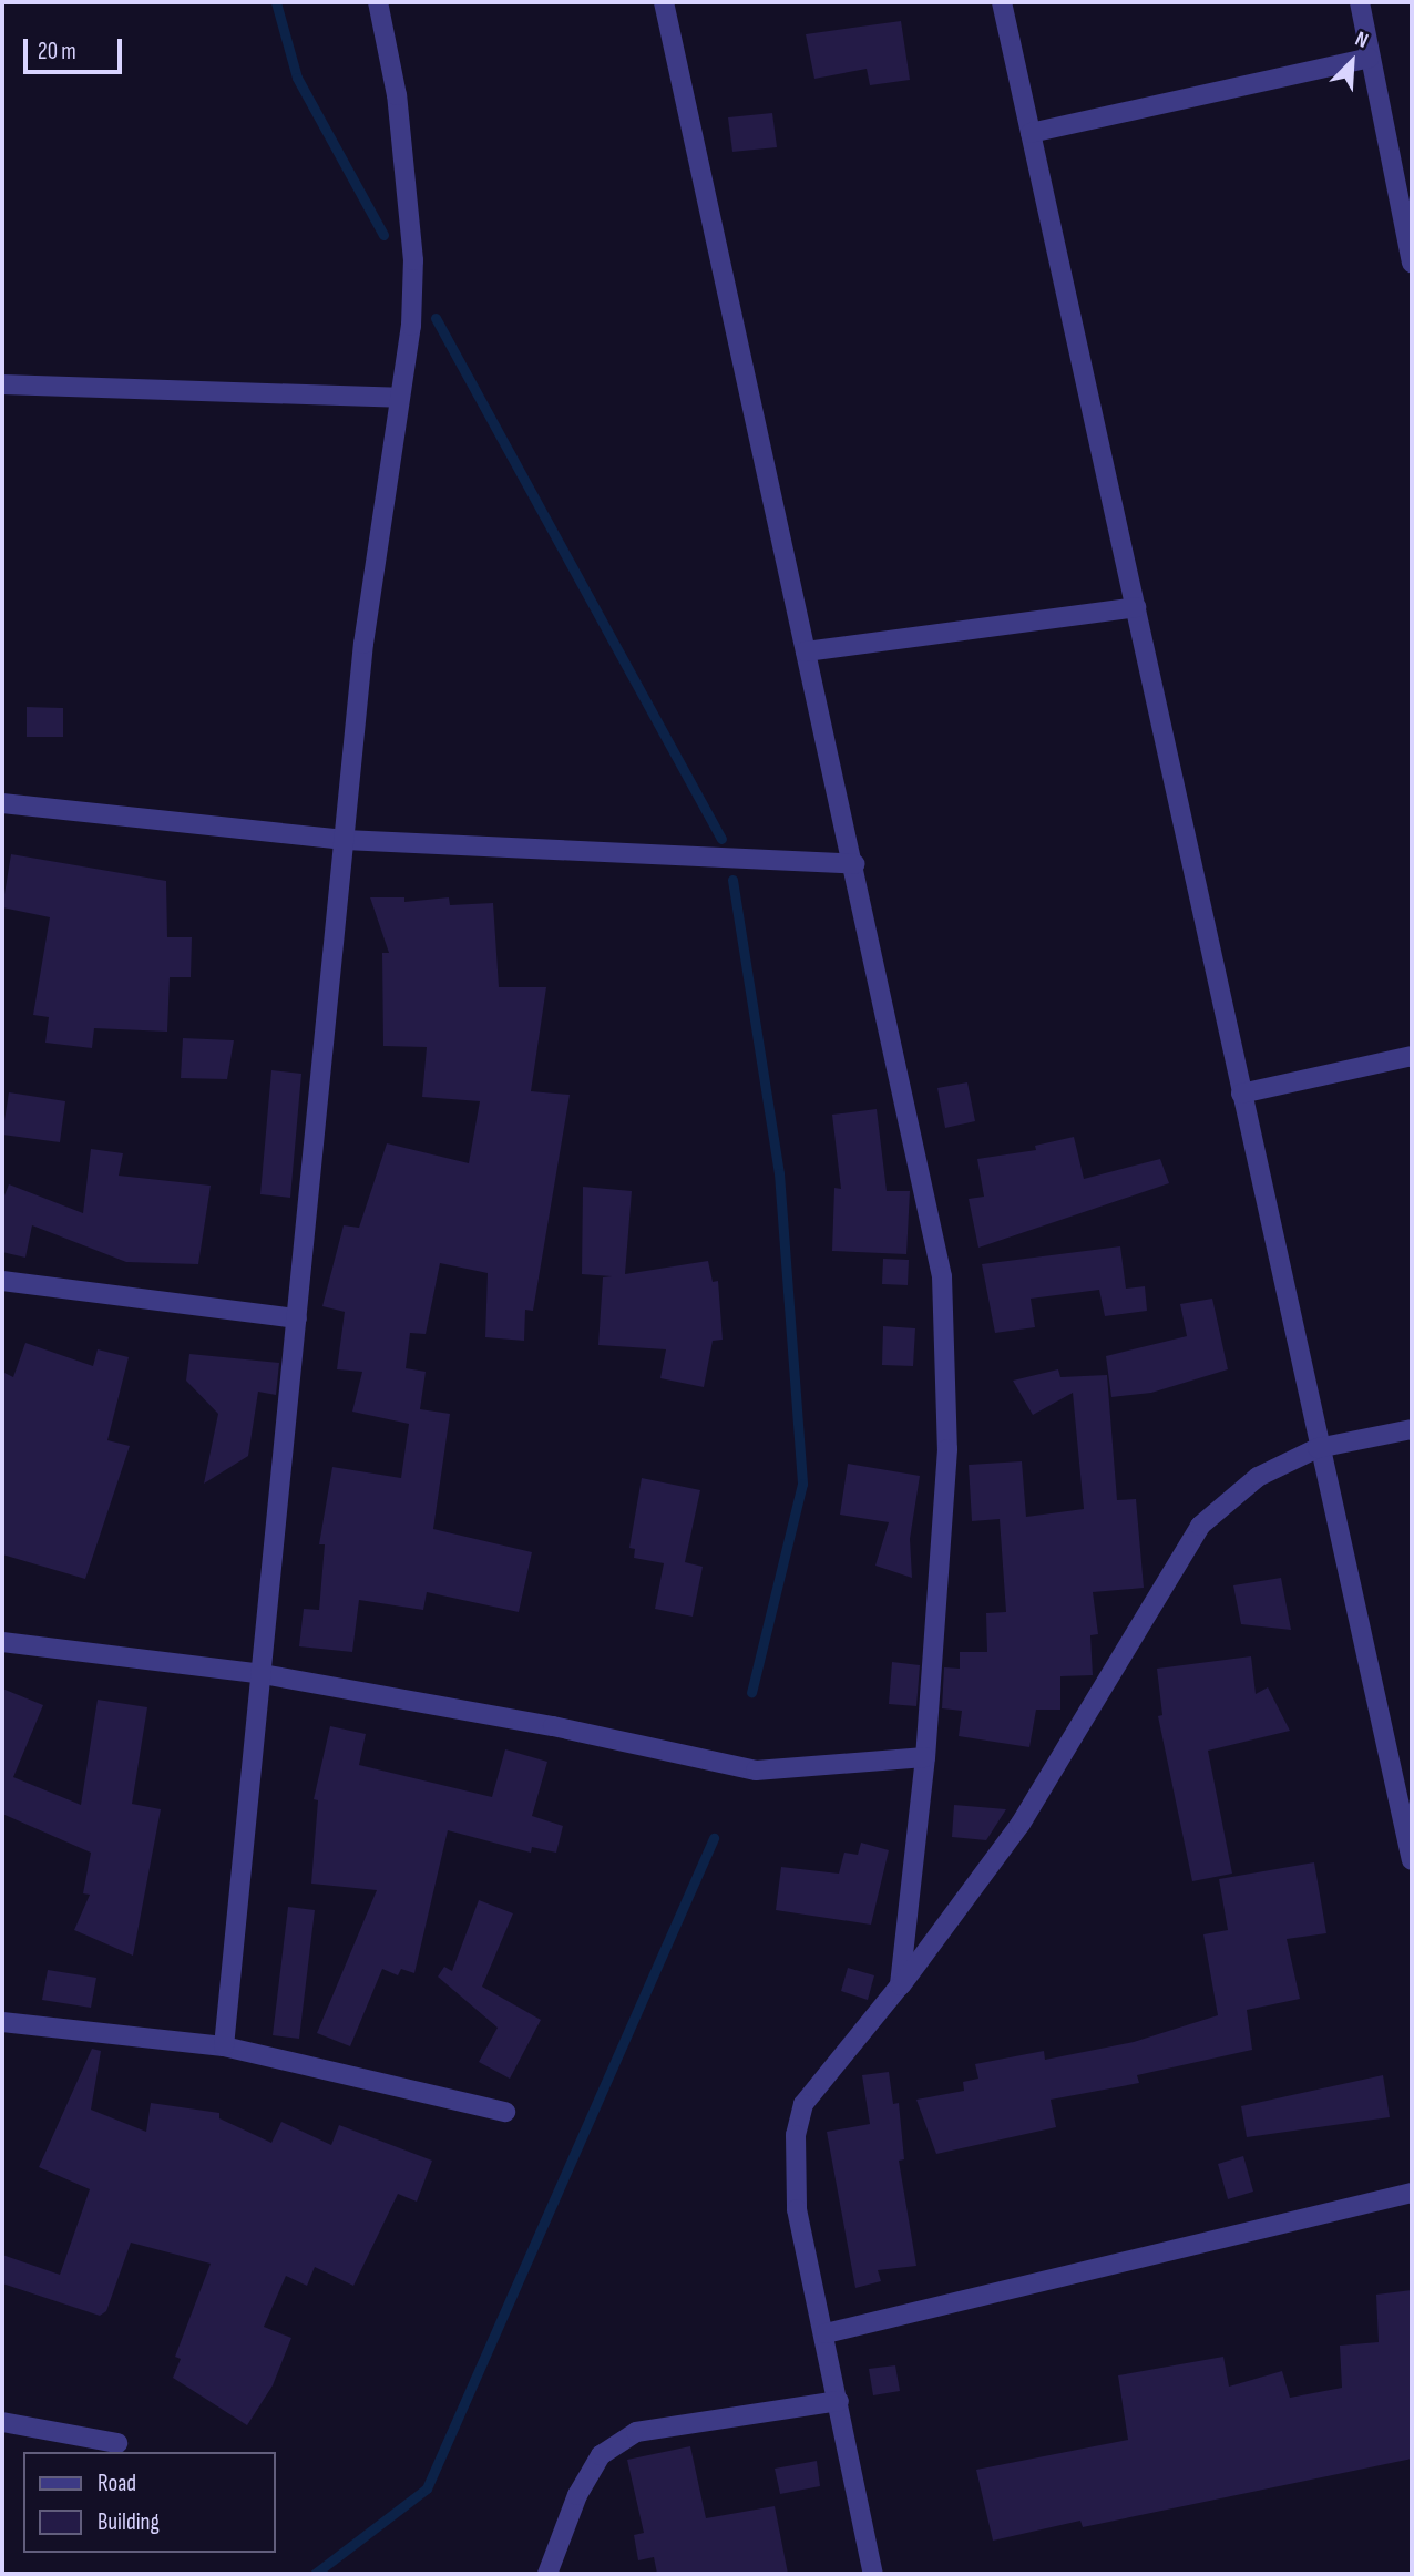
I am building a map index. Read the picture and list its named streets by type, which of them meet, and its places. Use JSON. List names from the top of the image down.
{
  "legend": ["Road", "Building"],
  "scale_bar": "20 m",
  "north": "top right"
}
